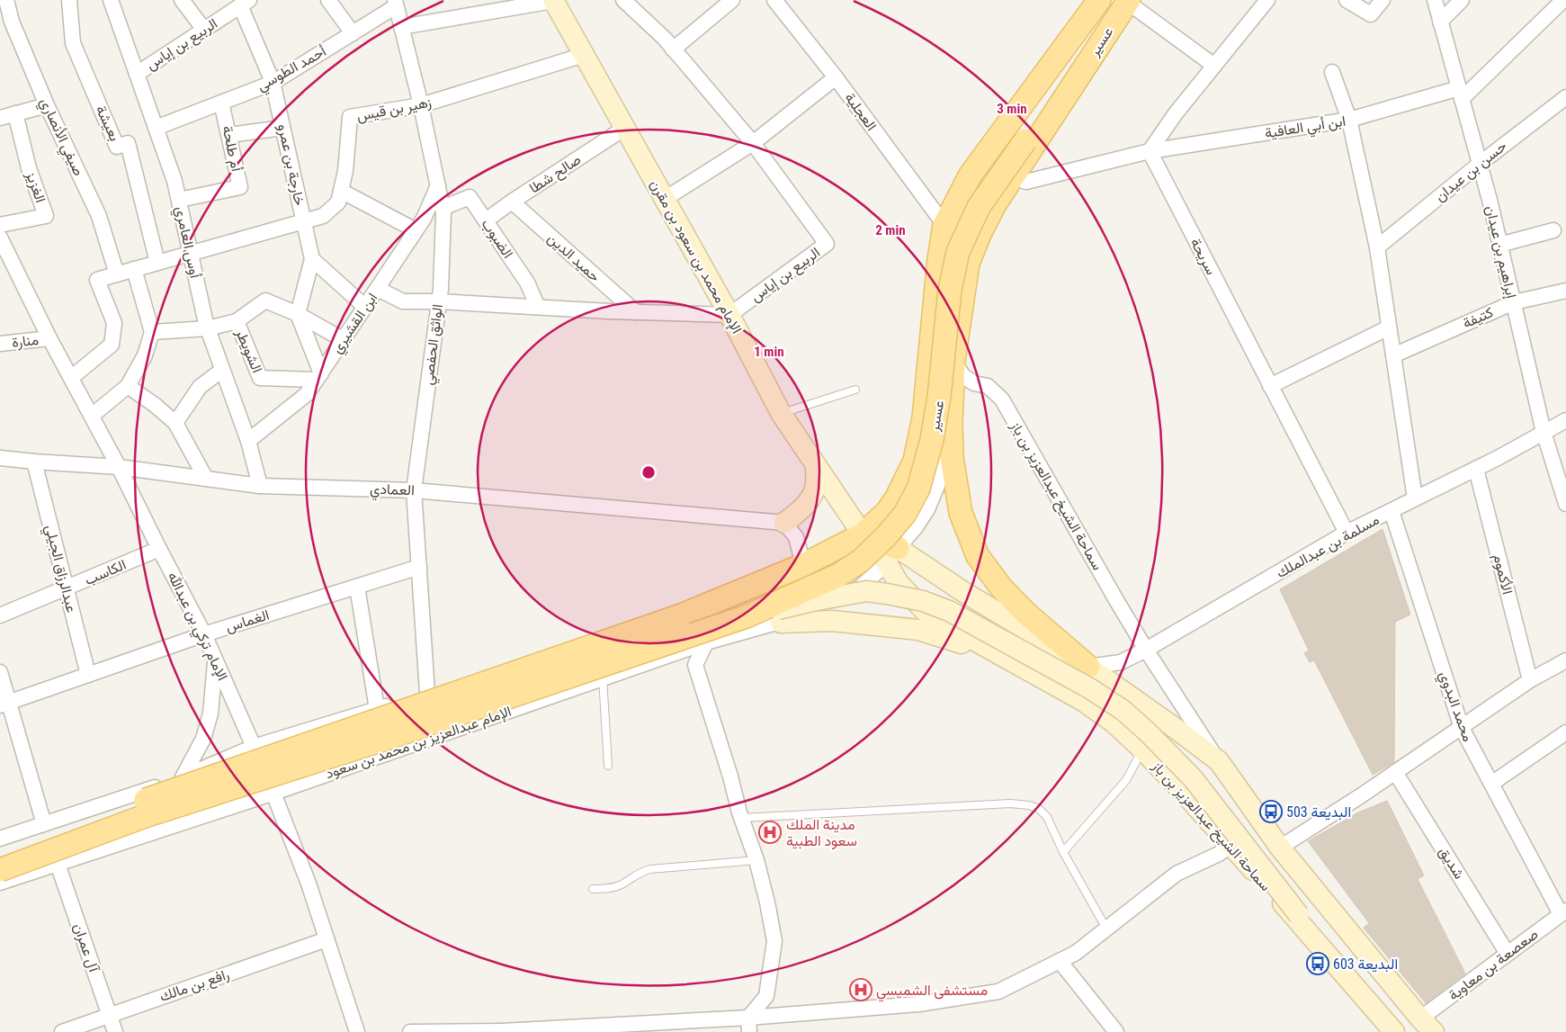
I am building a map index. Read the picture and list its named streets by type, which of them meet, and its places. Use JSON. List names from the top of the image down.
{
  "streets": {
    "main road": ["عسير", "سماحة الشيخ عبدالعزيز بن باز", "الإمام عبدالعزيز بن محمد بن سعود"],
    "street": [
      "الربيع بن إياس",
      "أحمد الطوسي",
      "زهير بن قيس",
      "العجلية",
      "بعيشة",
      "ابن أبي العافية",
      "صيفي الأنصاري",
      "أم طلحة",
      "خارجة بن عمرو",
      "حسن بن عيدان",
      "صالح شطا",
      "الغزيز",
      "الضبوب",
      "أوس العامري",
      "إبراهيم بن عيدان",
      "الإمام محمد بن سعود بن مقرن",
      "سريحة",
      "حميد الدين",
      "كتيفة",
      "ابن القشيري",
      "منارة",
      "الواثق الحفصي",
      "الشويطر",
      "العمادي",
      "مسلمة بن عبدالملك",
      "عبدالرزاق الجيلي",
      "الكاسب",
      "الأكموم",
      "الغماس",
      "الإمام تركي بن عبدالله",
      "محمد البدوي",
      "شديق",
      "آل عمران",
      "صعصعة بن معاوية",
      "رافع بن مالك"
    ]
  },
  "crossings": [
    ["عسير", "سماحة الشيخ عبدالعزيز بن باز"],
    ["عسير", "الإمام عبدالعزيز بن محمد بن سعود"],
    ["الربيع بن إياس", "خارجة بن عمرو"],
    ["الربيع بن إياس", "أوس العامري"],
    ["الربيع بن إياس", "الإمام محمد بن سعود بن مقرن"],
    ["أحمد الطوسي", "أم طلحة"],
    ["أحمد الطوسي", "خارجة بن عمرو"],
    ["أحمد الطوسي", "أوس العامري"],
    ["أحمد الطوسي", "الواثق الحفصي"],
    ["زهير بن قيس", "بعيشة"],
    ["زهير بن قيس", "صيفي الأنصاري"],
    ["زهير بن قيس", "خارجة بن عمرو"],
    ["زهير بن قيس", "أوس العامري"],
    ["زهير بن قيس", "الإمام محمد بن سعود بن مقرن"],
    ["زهير بن قيس", "الواثق الحفصي"],
    ["زهير بن قيس", "الإمام تركي بن عبدالله"],
    ["ابن أبي العافية", "إبراهيم بن عيدان"],
    ["ابن أبي العافية", "سريحة"],
    ["ابن أبي العافية", "سماحة الشيخ عبدالعزيز بن باز"],
    ["أم طلحة", "أوس العامري"],
    ["حسن بن عيدان", "إبراهيم بن عيدان"],
    ["صالح شطا", "الضبوب"],
    ["صالح شطا", "الإمام محمد بن سعود بن مقرن"],
    ["صالح شطا", "حميد الدين"],
    ["الضبوب", "الواثق الحفصي"],
    ["أوس العامري", "ابن القشيري"],
    ["أوس العامري", "العمادي"],
    ["إبراهيم بن عيدان", "كتيفة"],
    ["إبراهيم بن عيدان", "مسلمة بن عبدالملك"],
    ["الإمام محمد بن سعود بن مقرن", "سماحة الشيخ عبدالعزيز بن باز"],
    ["سريحة", "مسلمة بن عبدالملك"],
    ["ابن القشيري", "الواثق الحفصي"],
    ["ابن القشيري", "الشويطر"],
    ["منارة", "الإمام تركي بن عبدالله"],
    ["الواثق الحفصي", "العمادي"],
    ["الواثق الحفصي", "الغماس"],
    ["العمادي", "عبدالرزاق الجيلي"],
    ["العمادي", "الإمام تركي بن عبدالله"],
    ["سماحة الشيخ عبدالعزيز بن باز", "مسلمة بن عبدالملك"],
    ["سماحة الشيخ عبدالعزيز بن باز", "صعصعة بن معاوية"],
    ["مسلمة بن عبدالملك", "الأكموم"],
    ["مسلمة بن عبدالملك", "محمد البدوي"],
    ["عبدالرزاق الجيلي", "الكاسب"],
    ["عبدالرزاق الجيلي", "الغماس"],
    ["الكاسب", "الإمام تركي بن عبدالله"],
    ["الغماس", "الإمام تركي بن عبدالله"],
    ["الإمام تركي بن عبدالله", "الإمام عبدالعزيز بن محمد بن سعود"],
    ["الإمام تركي بن عبدالله", "رافع بن مالك"],
    ["محمد البدوي", "صعصعة بن معاوية"],
    ["الإمام عبدالعزيز بن محمد بن سعود", "آل عمران"],
    ["شديق", "صعصعة بن معاوية"],
    ["آل عمران", "رافع بن مالك"]
  ],
  "places": {
    "bus stop": ["البديعة 503", "البديعة 603"],
    "hospital": ["مدينة الملك سعود الطبية", "مستشفى الشميسي"]
  },
  "rings": ["3 min", "2 min", "1 min"]
}
